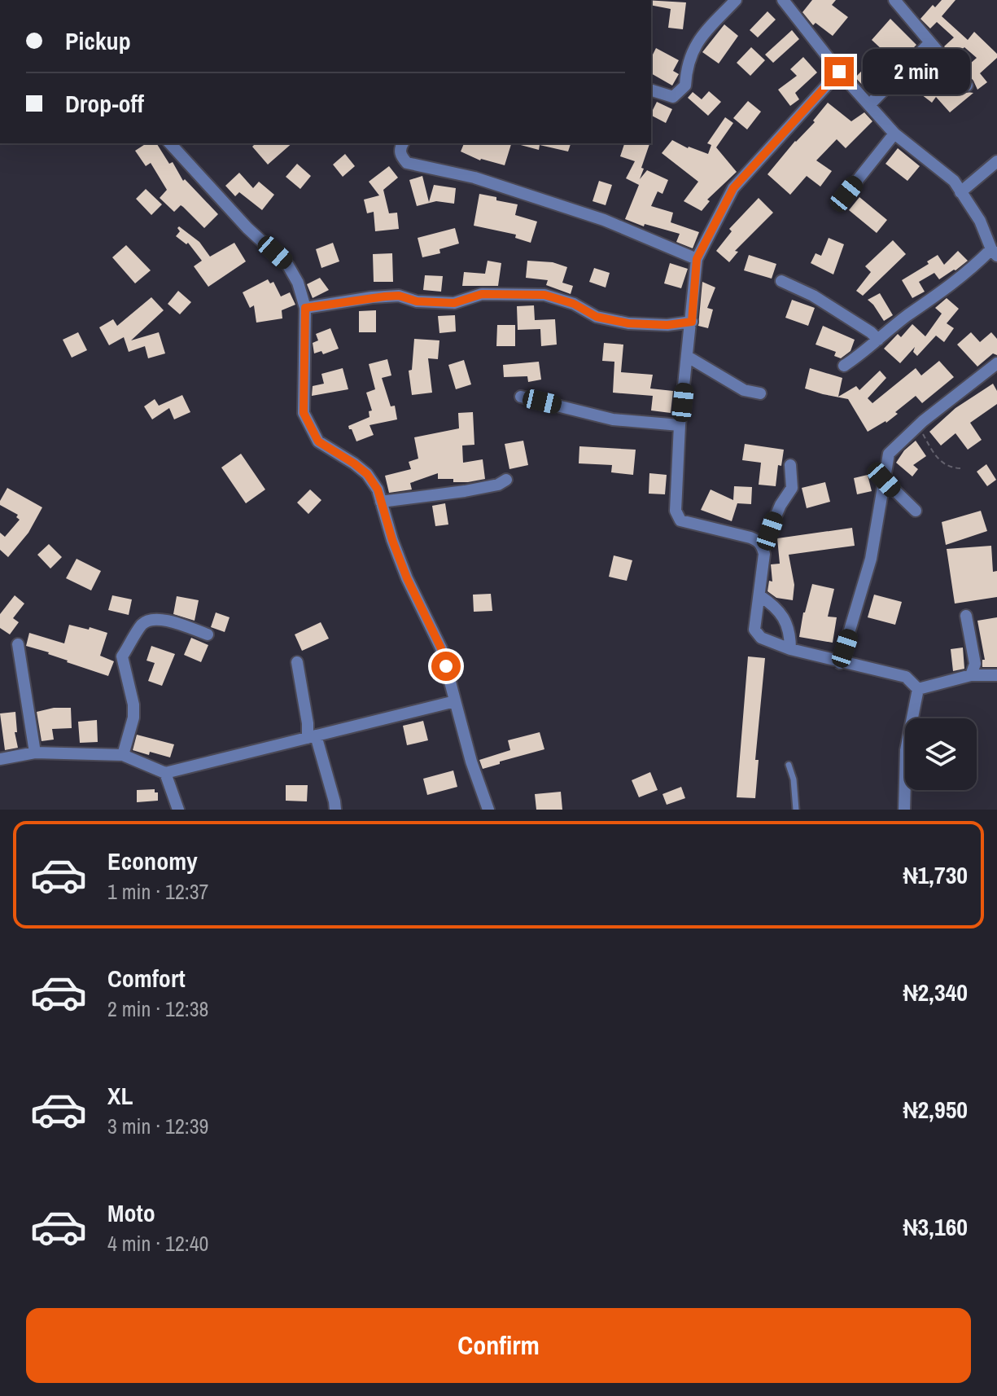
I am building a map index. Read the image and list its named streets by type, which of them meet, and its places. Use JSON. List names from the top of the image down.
{
  "page": {
    "banner": ["Pickup", "Drop-off"],
    "bubble": "2 min",
    "list": [
      {
        "name": "Economy",
        "note": "1 min · 12:37",
        "value": "₦1,730"
      },
      {
        "name": "Comfort",
        "note": "2 min · 12:38",
        "value": "₦2,340"
      },
      {
        "name": "XL",
        "note": "3 min · 12:39",
        "value": "₦2,950"
      },
      {
        "name": "Moto",
        "note": "4 min · 12:40",
        "value": "₦3,160"
      }
    ],
    "buttons": "Confirm"
  }
}
